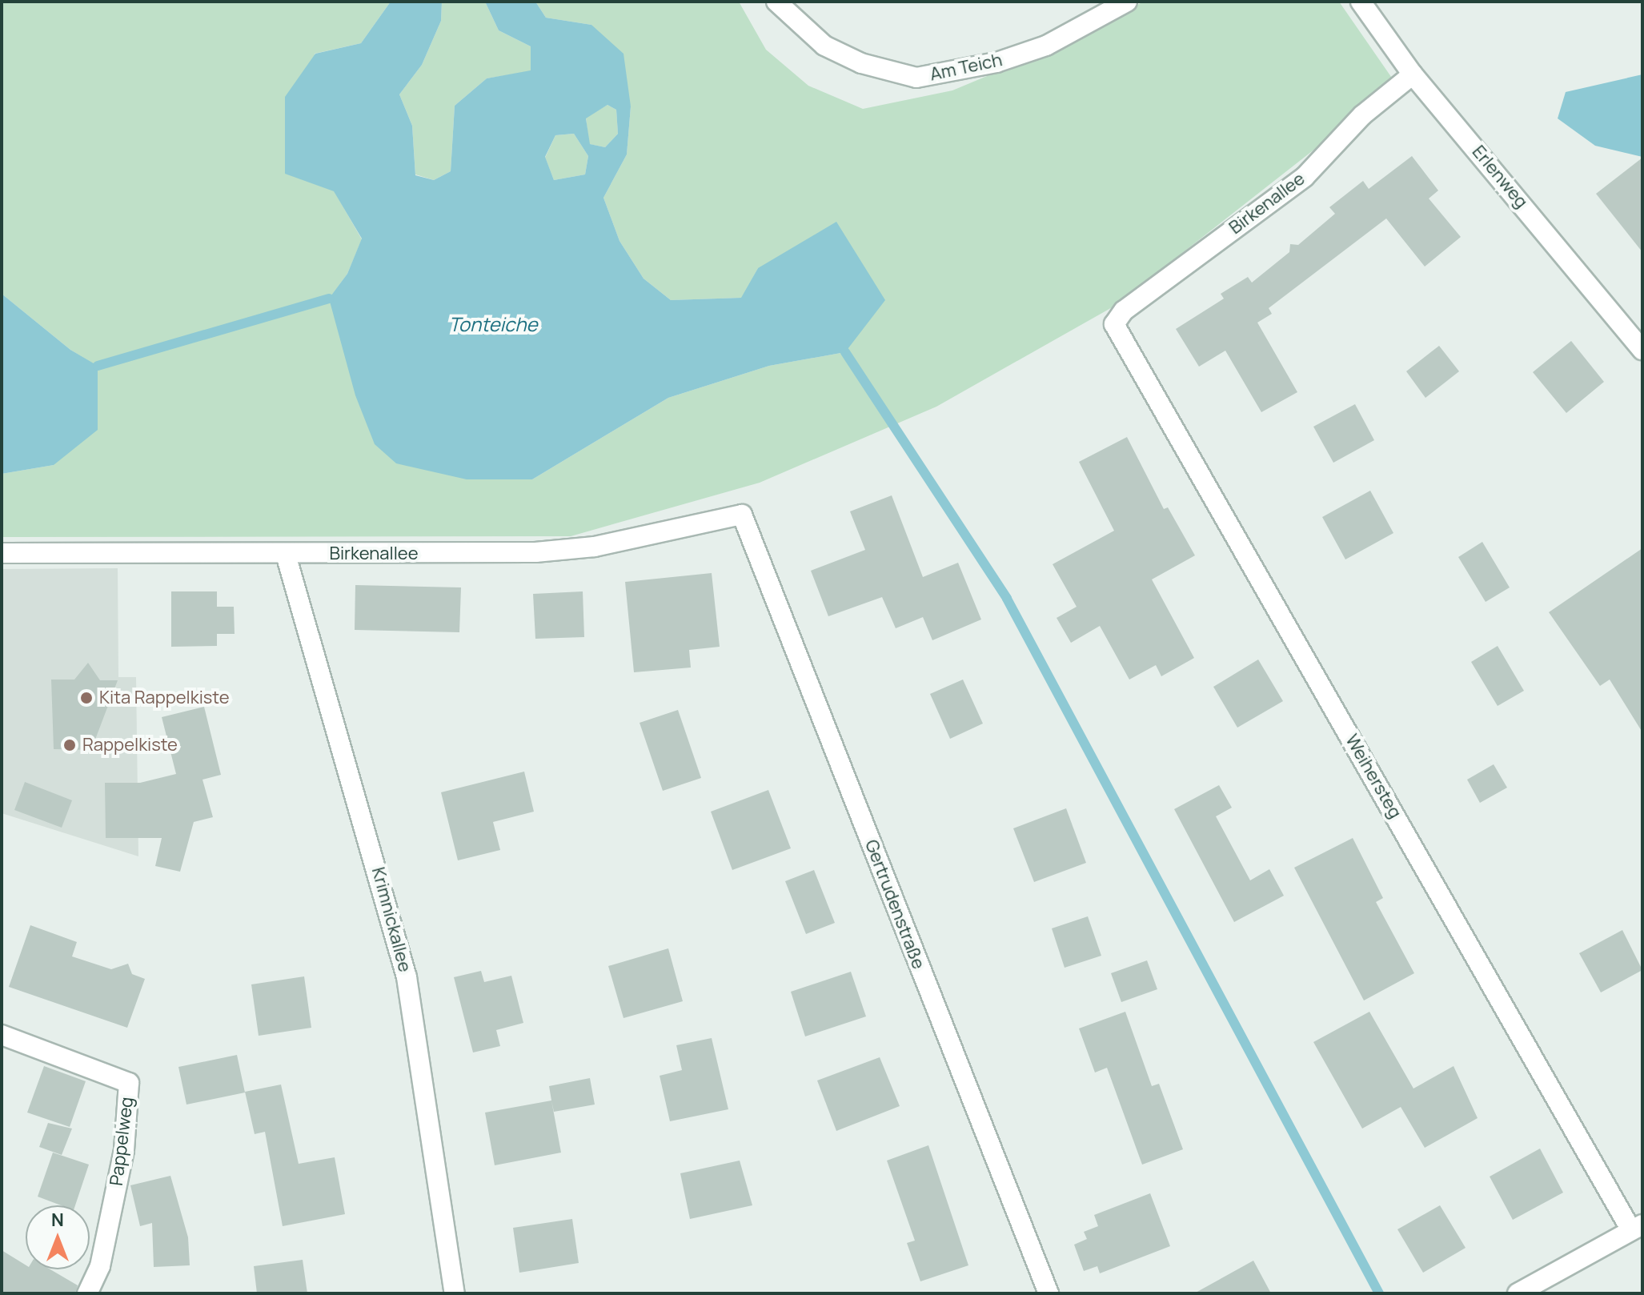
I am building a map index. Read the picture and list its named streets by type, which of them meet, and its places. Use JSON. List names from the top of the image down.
{
  "streets": {
    "street": [
      "Am Teich",
      "Erlenweg",
      "Birkenallee",
      "Weihersteg",
      "Gertrudenstraße",
      "Krimnickallee",
      "Pappelweg"
    ]
  },
  "crossings": [
    ["Erlenweg", "Birkenallee"],
    ["Birkenallee", "Weihersteg"],
    ["Birkenallee", "Gertrudenstraße"],
    ["Birkenallee", "Krimnickallee"]
  ],
  "water": ["Tonteiche"],
  "places": ["Kita Rappelkiste", "Rappelkiste"],
  "north": "top"
}
